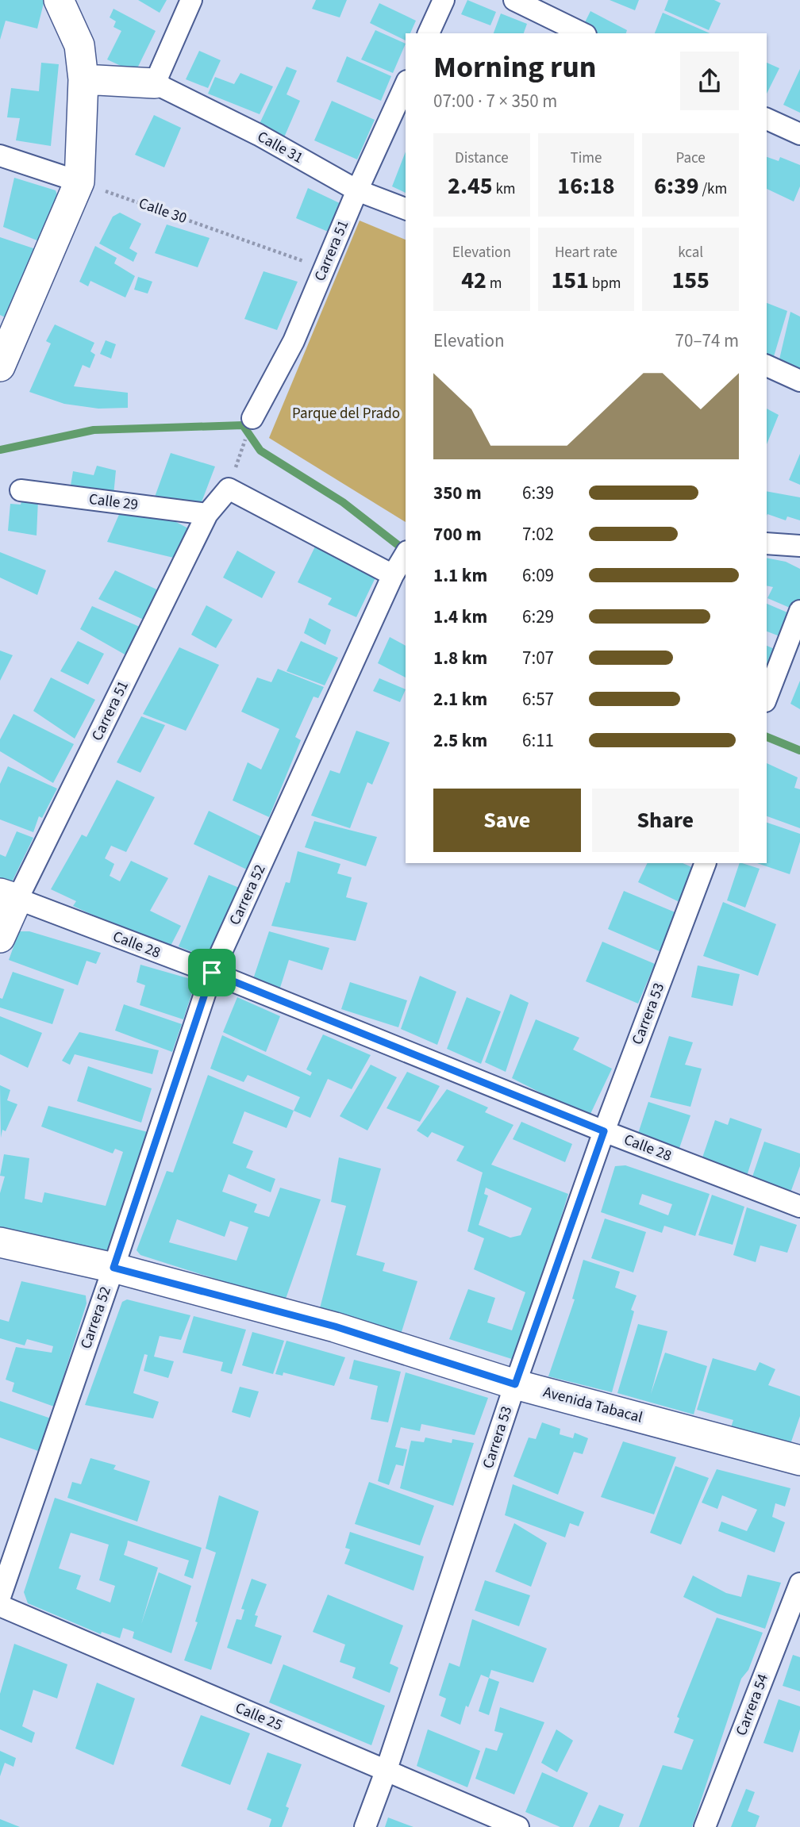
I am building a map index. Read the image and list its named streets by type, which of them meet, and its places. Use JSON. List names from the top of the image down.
{
  "streets": {
    "street": [
      "Calle 31",
      "Carrera 51",
      "Calle 29",
      "Carrera 52",
      "Calle 28",
      "Carrera 53",
      "Avenida Tabacal",
      "Carrera 54",
      "Calle 25"
    ],
    "path": ["Calle 30"]
  },
  "crossings": [
    ["Calle 31", "Carrera 51"],
    ["Calle 30", "Carrera 51"],
    ["Carrera 51", "Calle 29"],
    ["Carrera 51", "Calle 28"],
    ["Carrera 52", "Calle 28"],
    ["Carrera 52", "Avenida Tabacal"],
    ["Calle 28", "Carrera 53"],
    ["Carrera 53", "Avenida Tabacal"],
    ["Carrera 53", "Calle 25"]
  ],
  "parks": ["Parque del Prado"],
  "page": {
    "heading": ["Morning run", "07:00 · 7 × 350 m"],
    "stats": [
      ["Distance", "2.45 km"],
      ["Time", "16:18"],
      ["Pace", "6:39 /km"],
      ["Elevation", "42 m"],
      ["Heart rate", "151 bpm"],
      ["kcal", "155"]
    ],
    "chart": ["Elevation", "70–74 m"],
    "list": [
      {
        "name": "350 m",
        "note": "6:39"
      },
      {
        "name": "700 m",
        "note": "7:02"
      },
      {
        "name": "1.1 km",
        "note": "6:09"
      },
      {
        "name": "1.4 km",
        "note": "6:29"
      },
      {
        "name": "1.8 km",
        "note": "7:07"
      },
      {
        "name": "2.1 km",
        "note": "6:57"
      },
      {
        "name": "2.5 km",
        "note": "6:11"
      }
    ],
    "buttons": ["Save", "Share"]
  }
}
